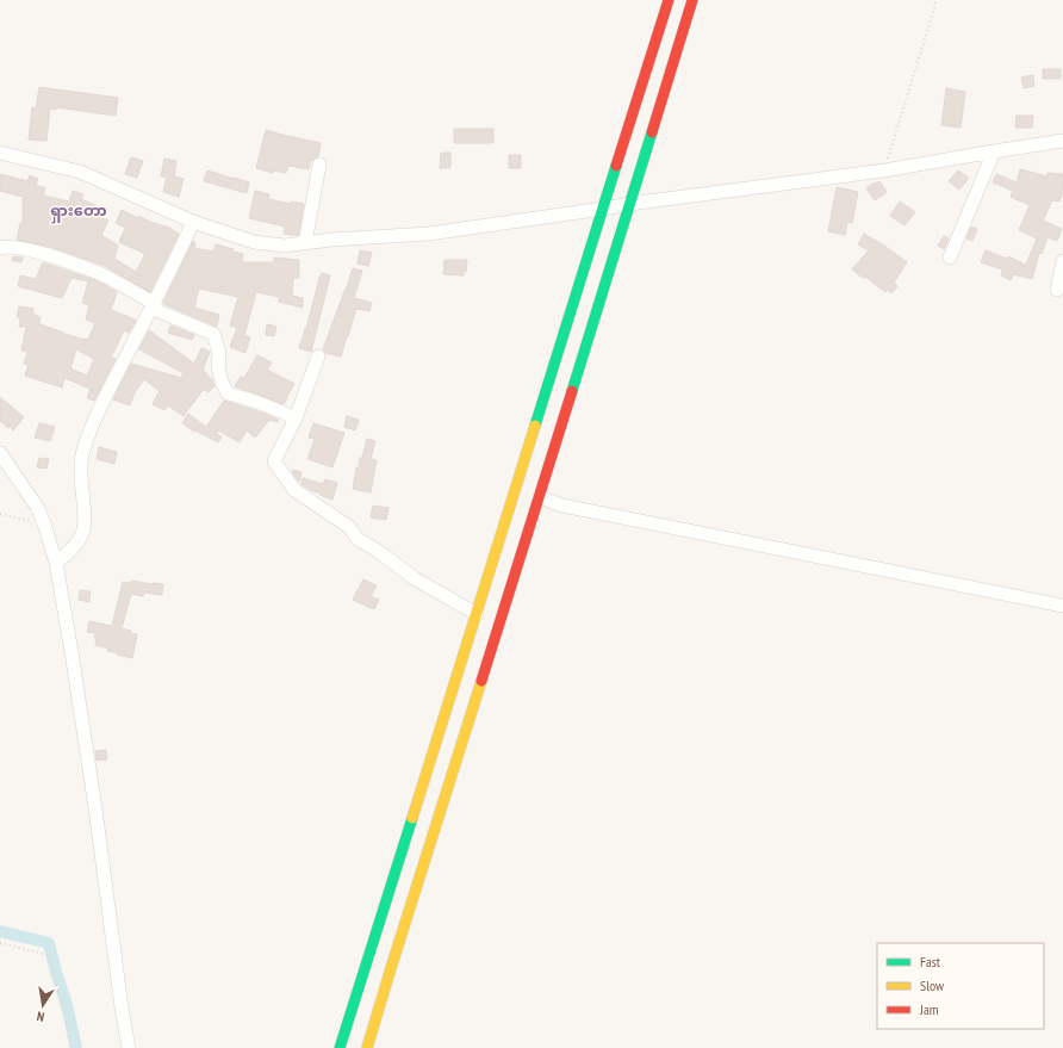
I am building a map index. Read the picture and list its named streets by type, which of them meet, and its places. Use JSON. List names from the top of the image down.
{
  "districts": ["ရှားတော"],
  "legend": ["Fast", "Slow", "Jam"],
  "north": "bottom"
}
